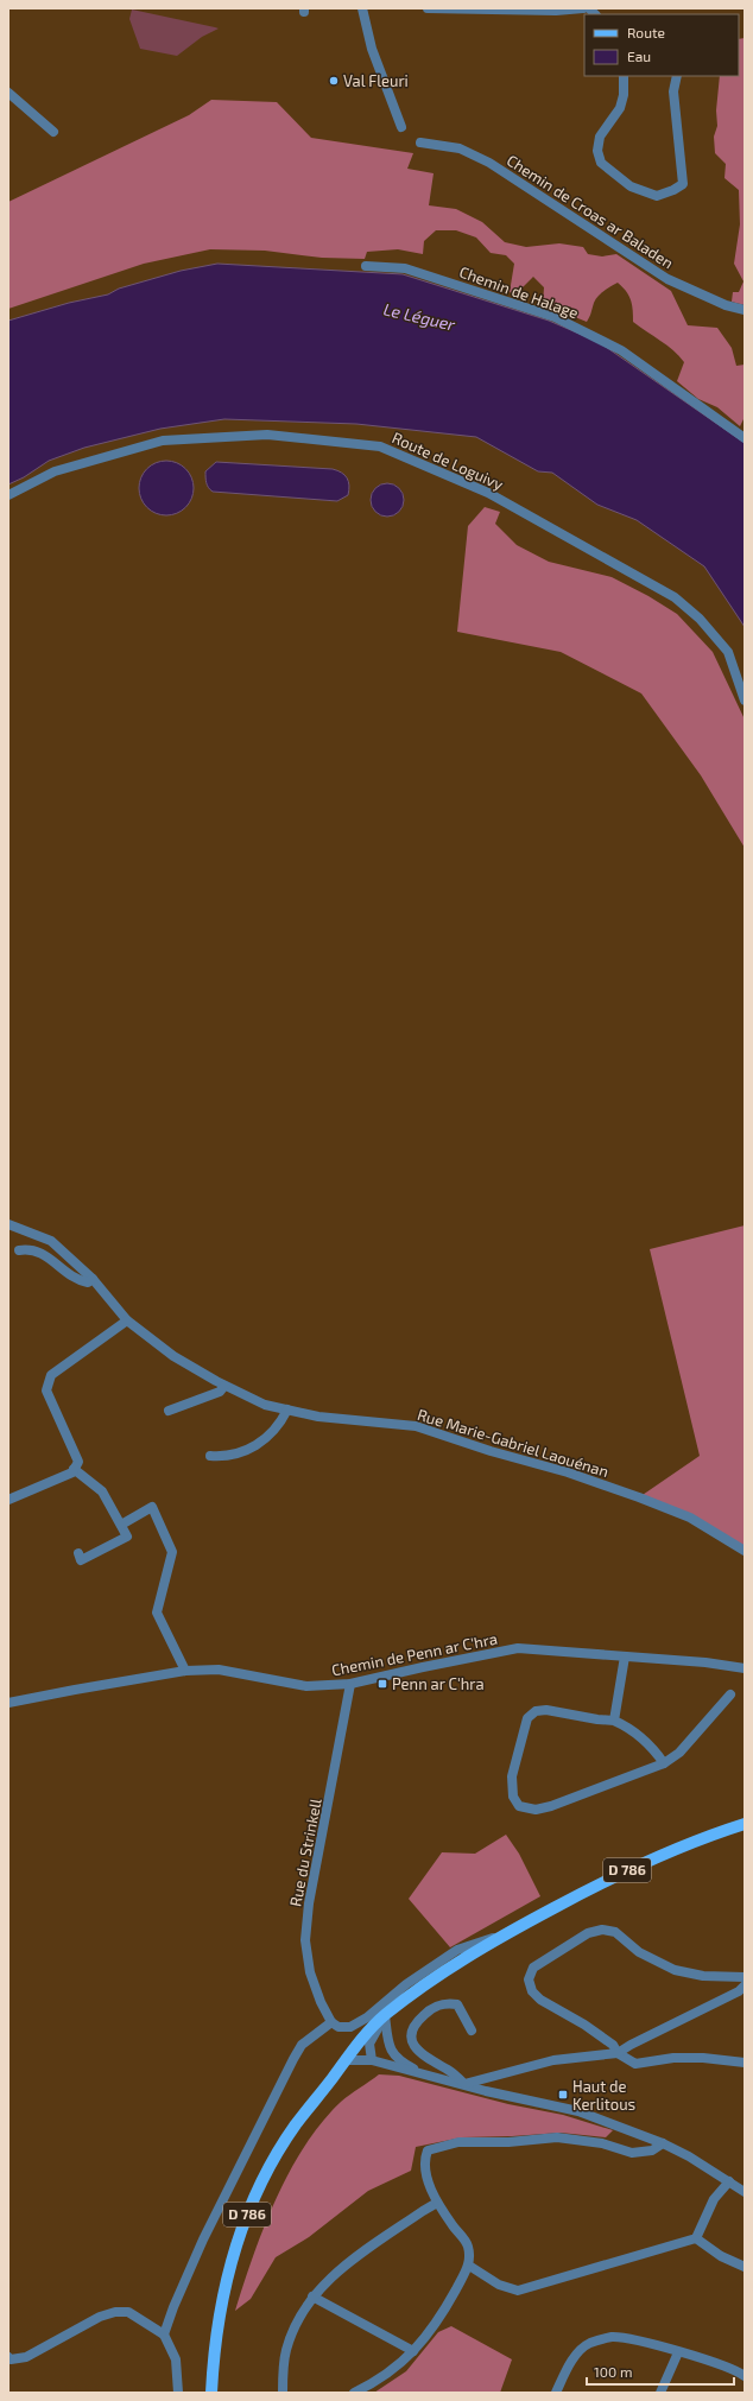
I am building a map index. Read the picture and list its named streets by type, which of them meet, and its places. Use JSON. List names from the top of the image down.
{
  "streets": {
    "main road": ["D 786"],
    "street": [
      "Chemin de Croas ar Baladen",
      "Chemin de Halage",
      "Route de Loguivy",
      "Rue Marie-Gabriel Laouénan",
      "Chemin de Penn ar C'hra",
      "Rue du Strinkell"
    ]
  },
  "crossings": [
    ["Chemin de Penn ar C'hra", "Rue du Strinkell"]
  ],
  "water": ["Le Léguer"],
  "places": {
    "other": ["Val Fleuri"],
    "transit": ["Penn ar C'hra", "Haut de Kerlitous"]
  },
  "legend": ["Route", "Eau"],
  "scale_bar": "100 m"
}
